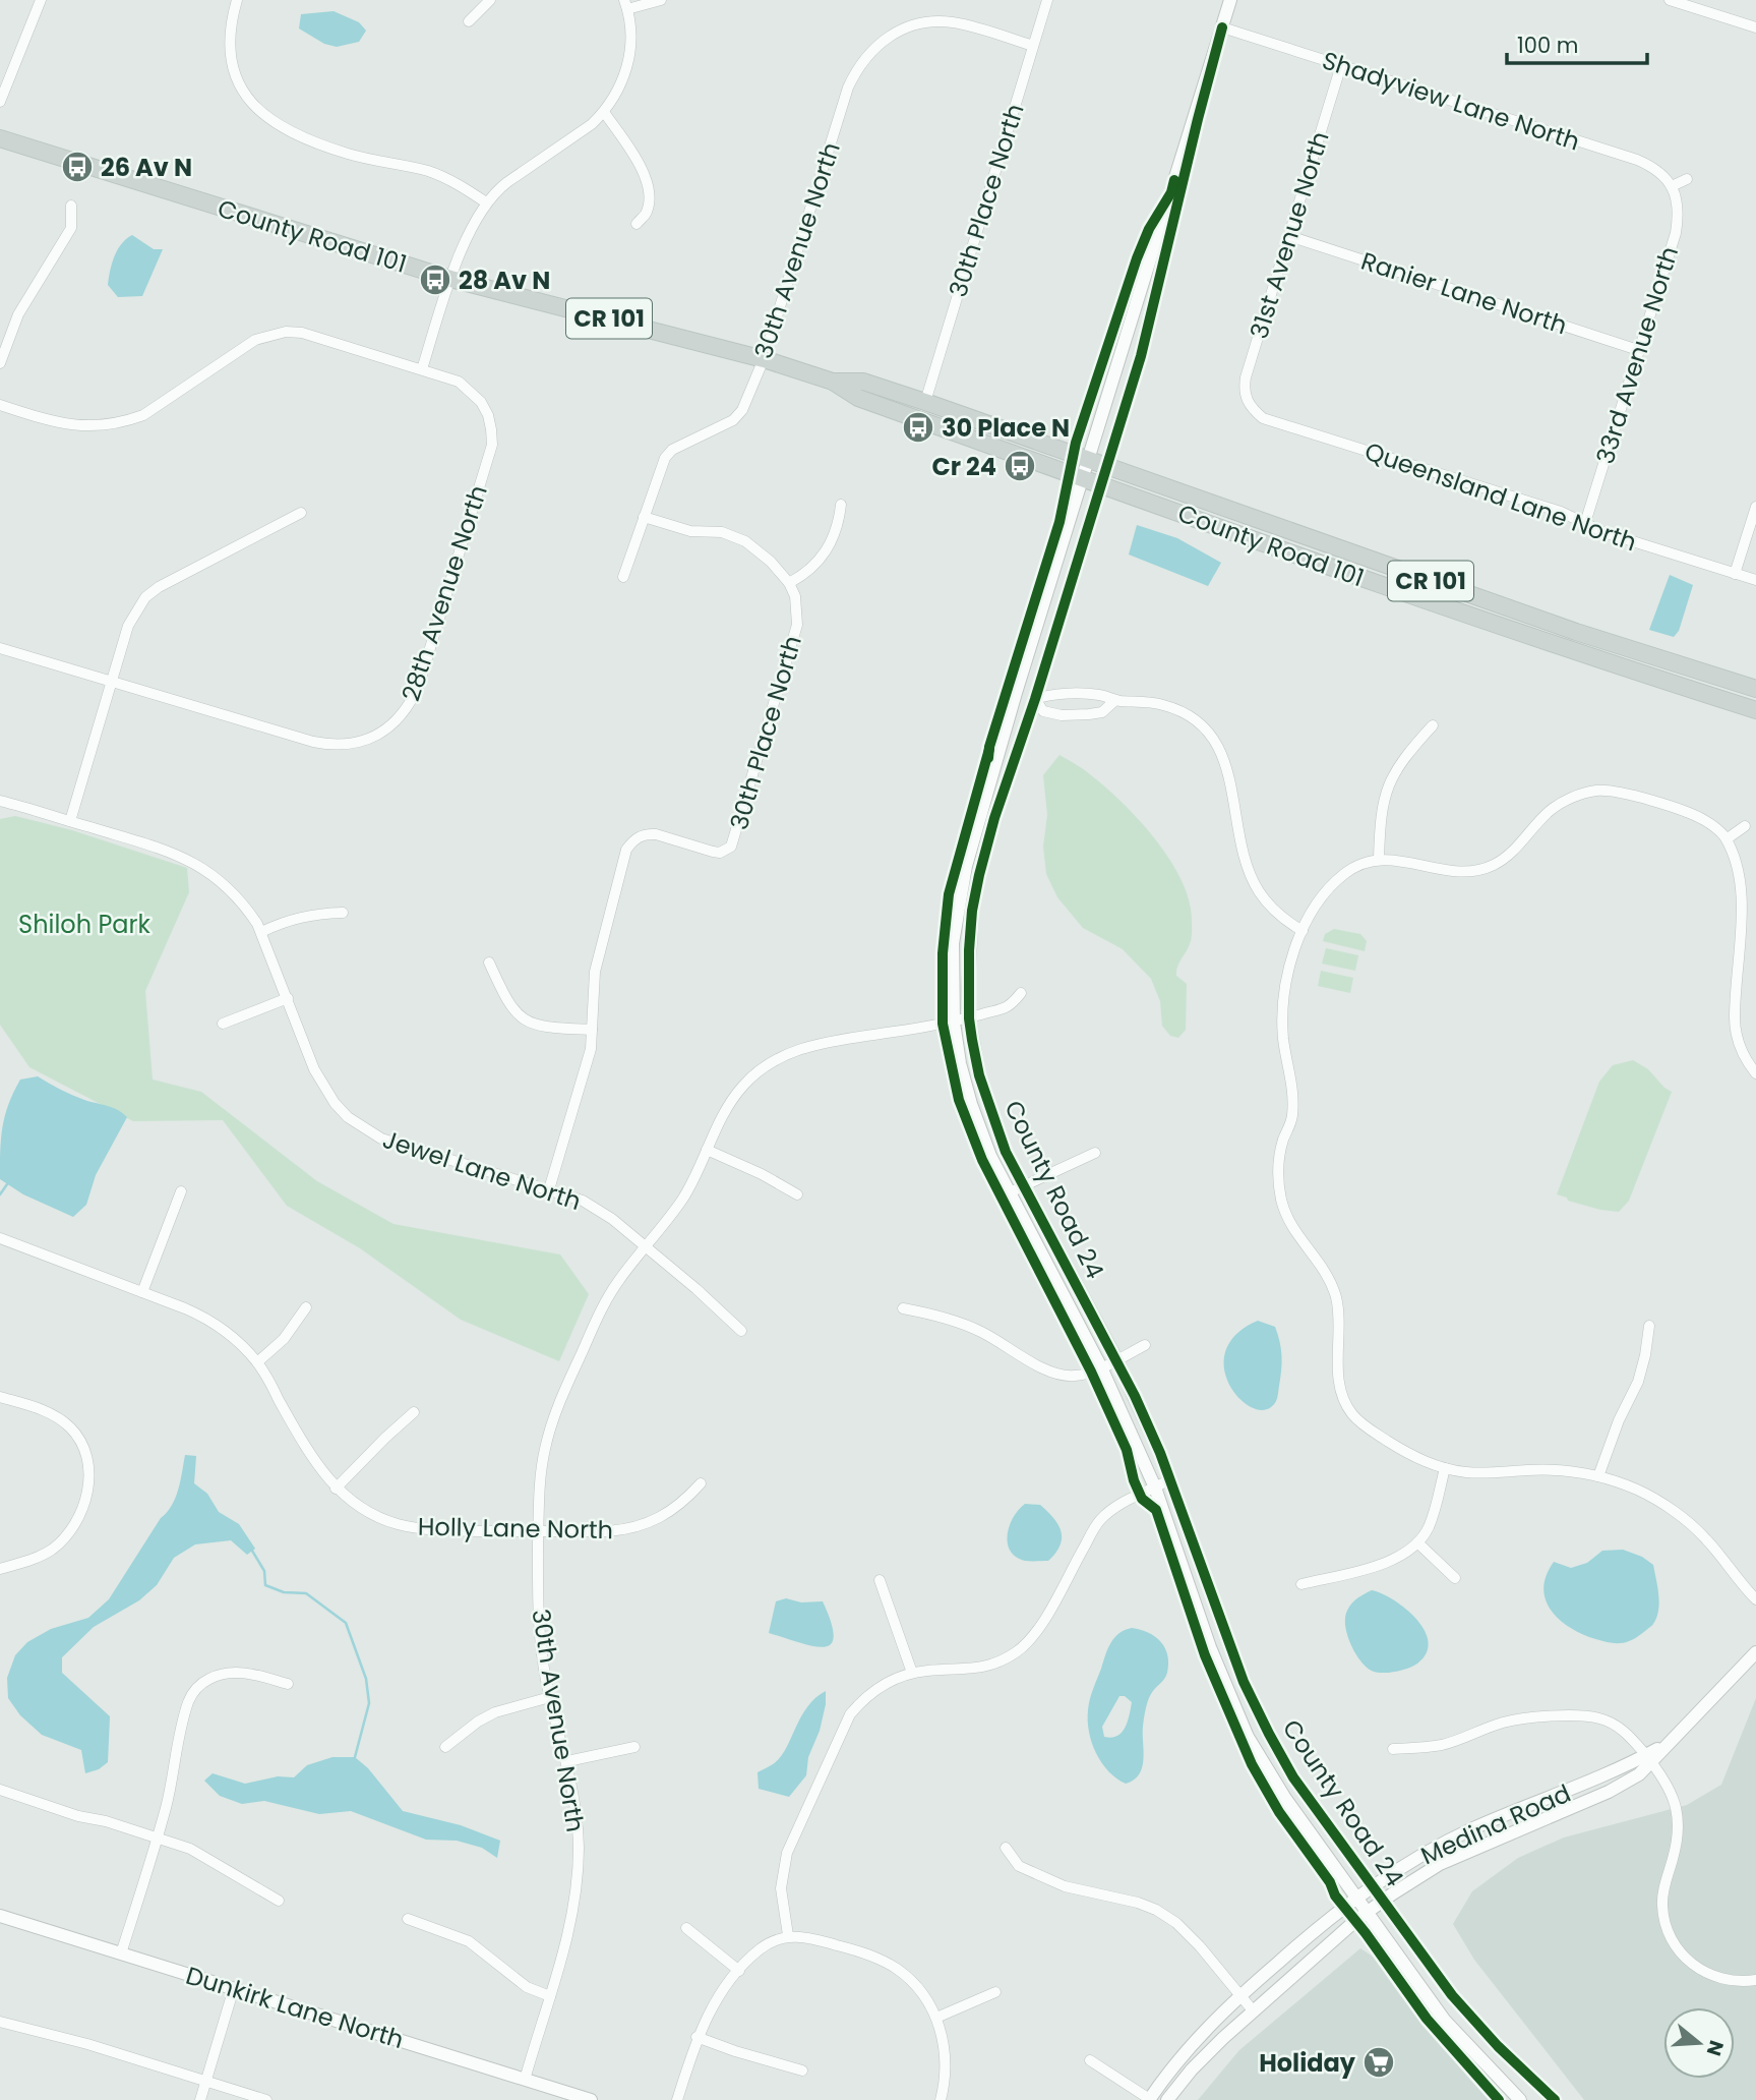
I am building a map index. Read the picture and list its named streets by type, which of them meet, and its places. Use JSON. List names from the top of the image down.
{
  "streets": {
    "main road": ["County Road 101", "CR 101"],
    "street": [
      "Shadyview Lane North",
      "30th Place North",
      "31st Avenue North",
      "30th Avenue North",
      "Ranier Lane North",
      "33rd Avenue North",
      "Queensland Lane North",
      "28th Avenue North",
      "Jewel Lane North",
      "County Road 24",
      "Holly Lane North",
      "Medina Road",
      "Dunkirk Lane North"
    ]
  },
  "crossings": [
    ["Shadyview Lane North", "31st Avenue North"],
    ["Shadyview Lane North", "33rd Avenue North"],
    ["Shadyview Lane North", "County Road 24"],
    ["30th Place North", "County Road 101"],
    ["30th Place North", "30th Avenue North"],
    ["31st Avenue North", "Ranier Lane North"],
    ["31st Avenue North", "Queensland Lane North"],
    ["County Road 101", "30th Avenue North"],
    ["County Road 101", "County Road 24"],
    ["30th Avenue North", "Jewel Lane North"],
    ["30th Avenue North", "County Road 24"],
    ["30th Avenue North", "Holly Lane North"],
    ["30th Avenue North", "Dunkirk Lane North"],
    ["Ranier Lane North", "33rd Avenue North"],
    ["33rd Avenue North", "Queensland Lane North"],
    ["County Road 24", "Medina Road"]
  ],
  "parks": ["Shiloh Park"],
  "places": {
    "bus stop": [
      "26 Av N",
      "28 Av N",
      "30 Place N",
      "Cr 24"
    ],
    "supermarket": ["Holiday"]
  },
  "scale_bar": "100 m",
  "north": "right"
}
